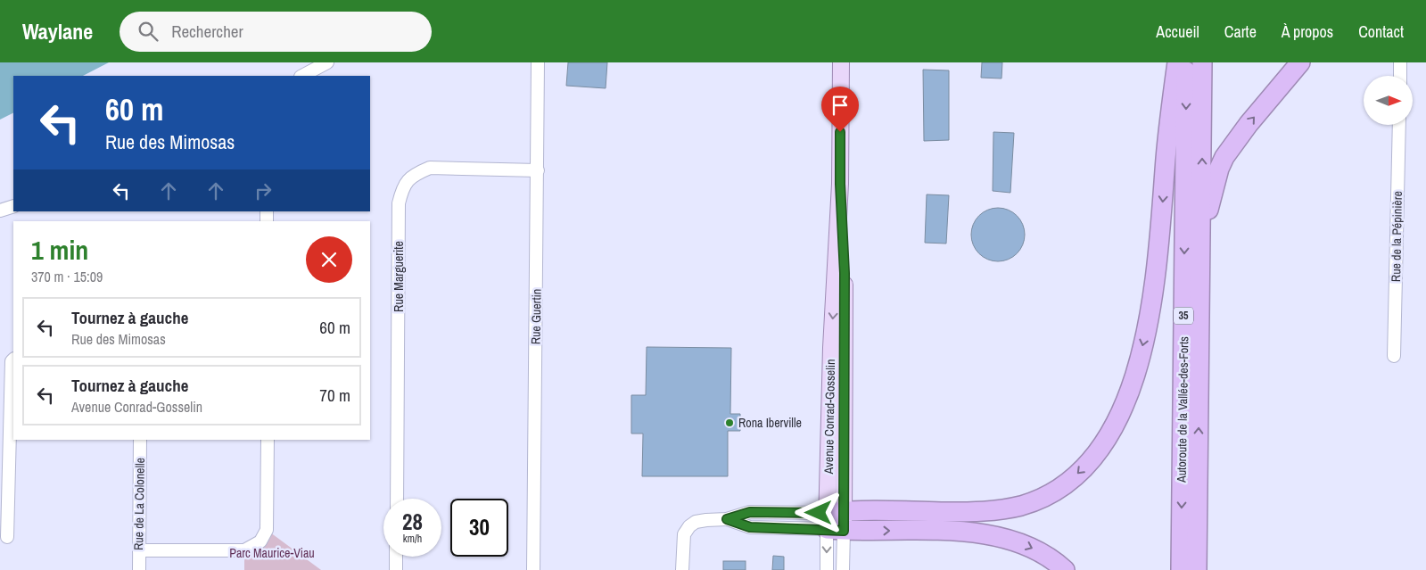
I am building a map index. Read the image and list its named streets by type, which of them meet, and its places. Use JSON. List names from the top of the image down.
{
  "streets": {
    "highway": ["35", "Autoroute de la Vallée-des-Forts"],
    "main road": ["Avenue Conrad-Gosselin"],
    "street": [
      "Rue de la Pépinière",
      "Rue Marguerite",
      "Rue Guertin",
      "Rue de La Colonelle"
    ]
  },
  "crossings": [
    ["Rue Marguerite", "Rue Guertin"]
  ],
  "parks": ["Parc Maurice-Viau"],
  "places": ["Rona Iberville"],
  "north": "right",
  "page": {
    "header": "Waylane",
    "search": "Rechercher",
    "nav": [
      "Accueil",
      "Carte",
      "À propos",
      "Contact"
    ],
    "turn": ["60 m", "Rue des Mimosas"],
    "heading": ["1 min", "370 m · 15:09"],
    "list": [
      {
        "name": "Tournez à gauche",
        "note": "Rue des Mimosas",
        "value": "60 m"
      },
      {
        "name": "Tournez à gauche",
        "note": "Avenue Conrad-Gosselin",
        "value": "70 m"
      }
    ],
    "speed": "28 km/h",
    "limit": "30"
  }
}
